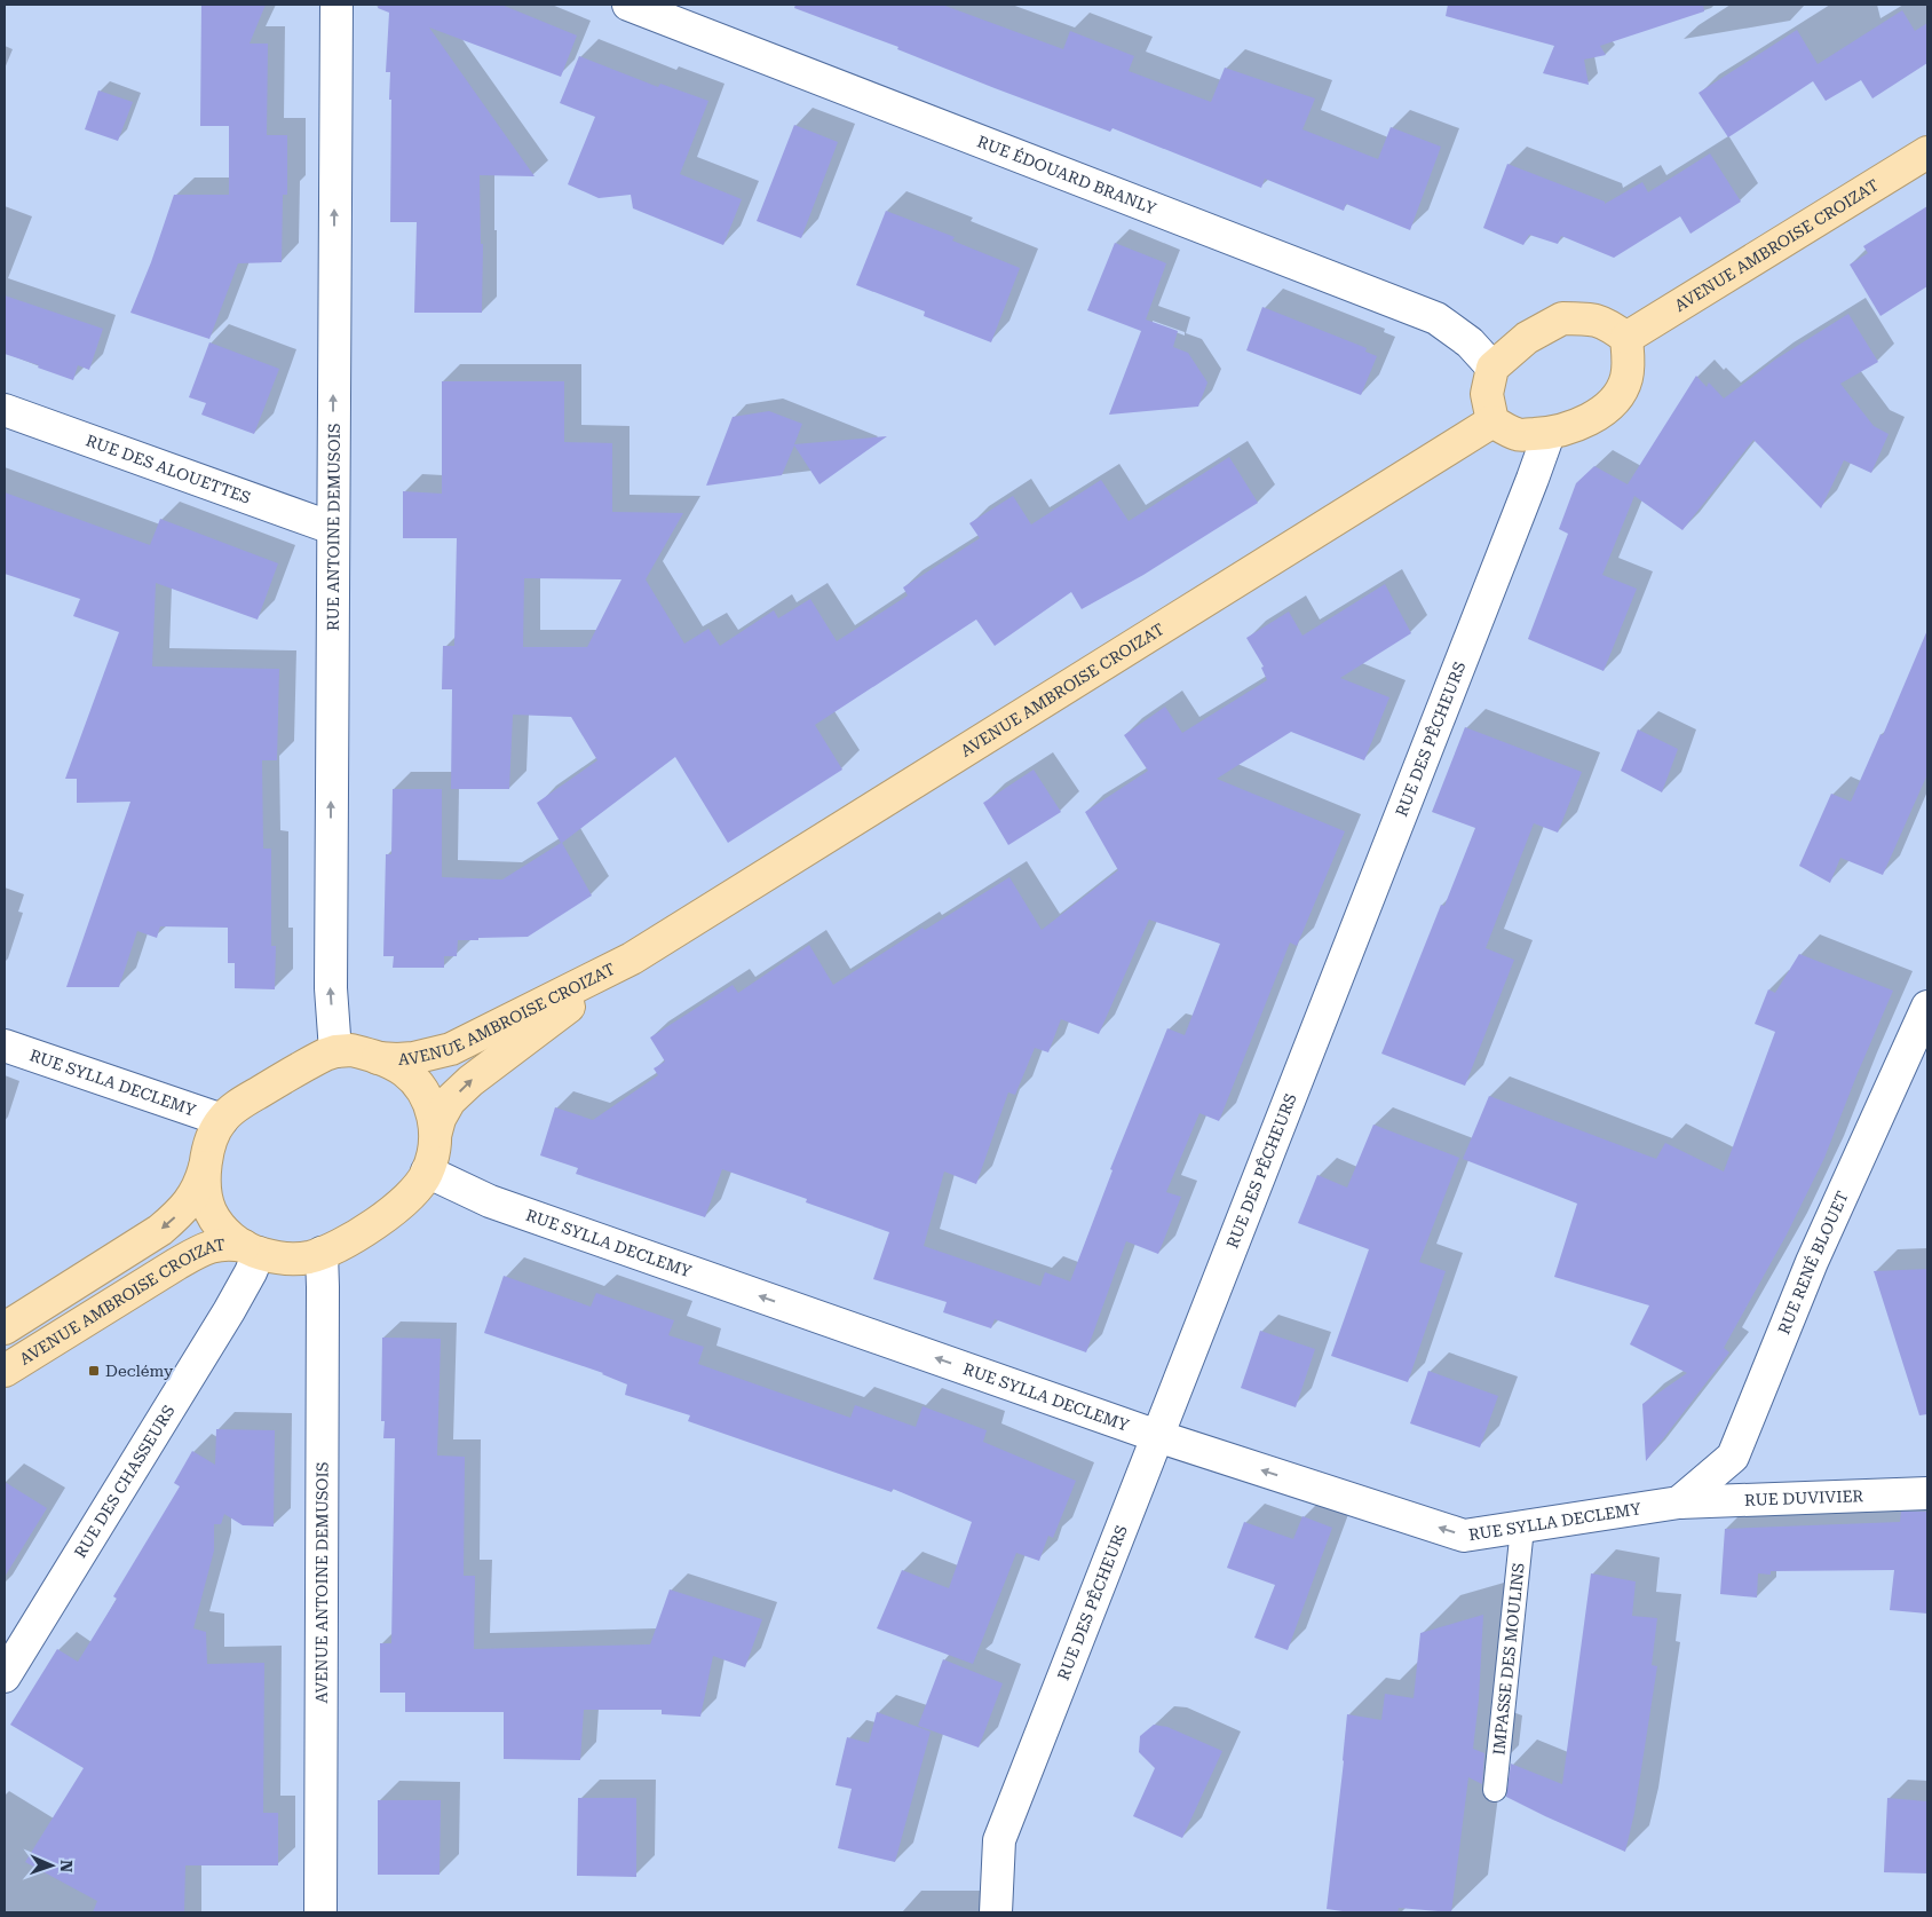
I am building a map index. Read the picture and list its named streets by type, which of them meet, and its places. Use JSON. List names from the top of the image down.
{
  "streets": {
    "main road": ["AVENUE AMBROISE CROIZAT"],
    "street": [
      "RUE ÉDOUARD BRANLY",
      "RUE DES ALOUETTES",
      "RUE ANTOINE DEMUSOIS",
      "RUE DES PÊCHEURS",
      "RUE SYLLA DECLEMY",
      "RUE RENÉ BLOUET",
      "RUE DES CHASSEURS",
      "RUE DUVIVIER",
      "AVENUE ANTOINE DEMUSOIS"
    ],
    "lane": ["IMPASSE DES MOULINS"]
  },
  "crossings": [
    ["RUE ÉDOUARD BRANLY", "AVENUE AMBROISE CROIZAT"],
    ["RUE ÉDOUARD BRANLY", "RUE DES PÊCHEURS"],
    ["AVENUE AMBROISE CROIZAT", "RUE DES PÊCHEURS"],
    ["AVENUE AMBROISE CROIZAT", "RUE SYLLA DECLEMY"],
    ["AVENUE AMBROISE CROIZAT", "RUE DES CHASSEURS"],
    ["AVENUE AMBROISE CROIZAT", "AVENUE ANTOINE DEMUSOIS"],
    ["RUE DES ALOUETTES", "RUE ANTOINE DEMUSOIS"],
    ["RUE DES PÊCHEURS", "RUE SYLLA DECLEMY"],
    ["RUE SYLLA DECLEMY", "RUE RENÉ BLOUET"],
    ["RUE SYLLA DECLEMY", "RUE DUVIVIER"],
    ["RUE SYLLA DECLEMY", "IMPASSE DES MOULINS"],
    ["RUE RENÉ BLOUET", "RUE DUVIVIER"]
  ],
  "one_way": ["RUE ANTOINE DEMUSOIS", "RUE SYLLA DECLEMY"],
  "places": {
    "transit": ["Declémy"]
  },
  "north": "right"
}
